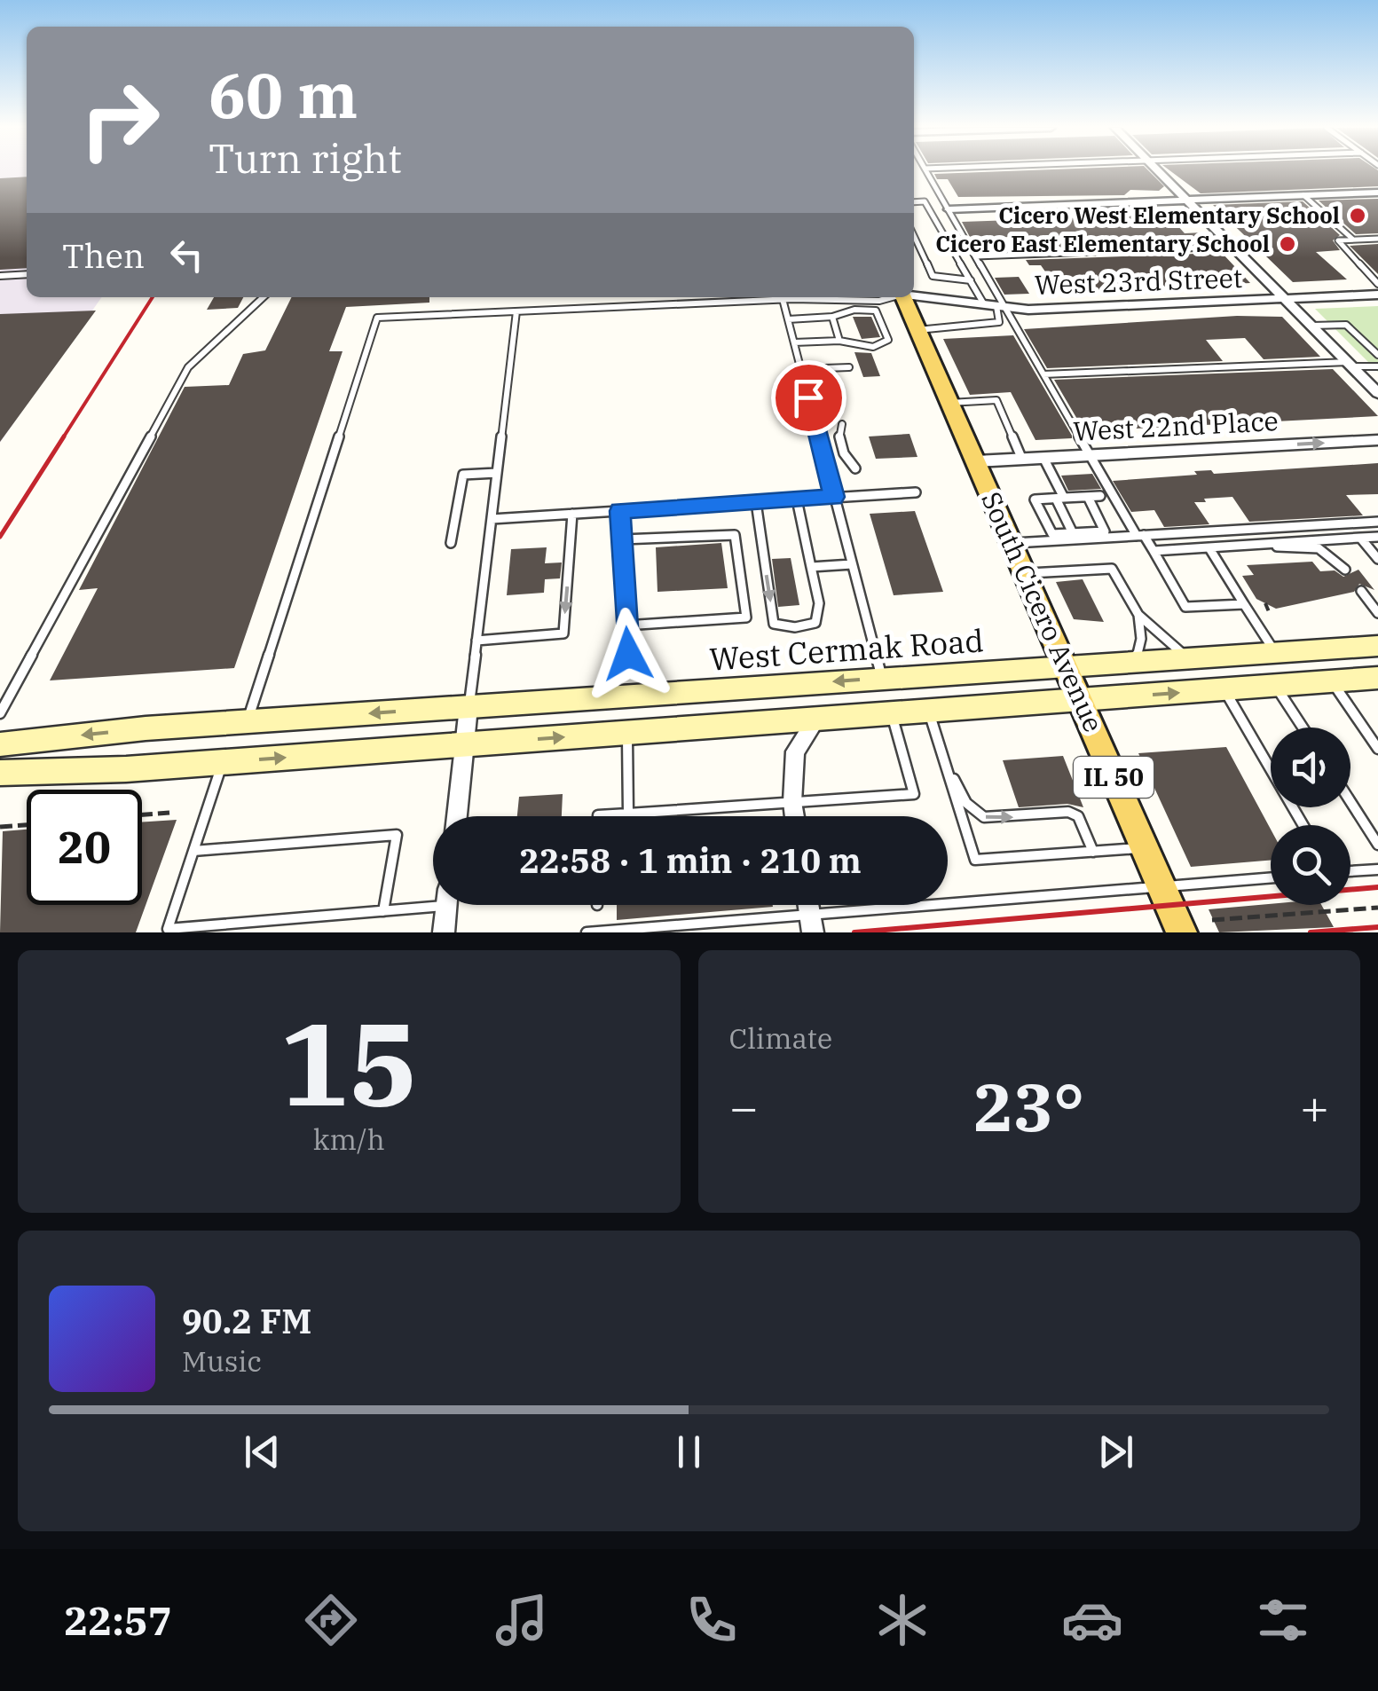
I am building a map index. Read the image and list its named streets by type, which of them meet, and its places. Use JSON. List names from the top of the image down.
{
  "streets": {
    "main road": ["South Cicero Avenue", "West Cermak Road", "IL 50"],
    "street": ["West 23rd Street", "West 22nd Place"]
  },
  "crossings": [
    ["West 22nd Place", "South Cicero Avenue"],
    ["South Cicero Avenue", "West Cermak Road"]
  ],
  "one_way": ["West 22nd Place"],
  "places": ["Cicero West Elementary School", "Cicero East Elementary School"],
  "page": {
    "turn": ["60 m", "Turn right"],
    "then": "Then",
    "limit": "20",
    "trip": "22:58 · 1 min · 210 m",
    "tile": [
      ["15", "km/h"],
      "Climate"
    ],
    "heat": ["−", "23°", "+"],
    "song": ["90.2 FM", "Music"],
    "tabs": "22:57"
  }
}
